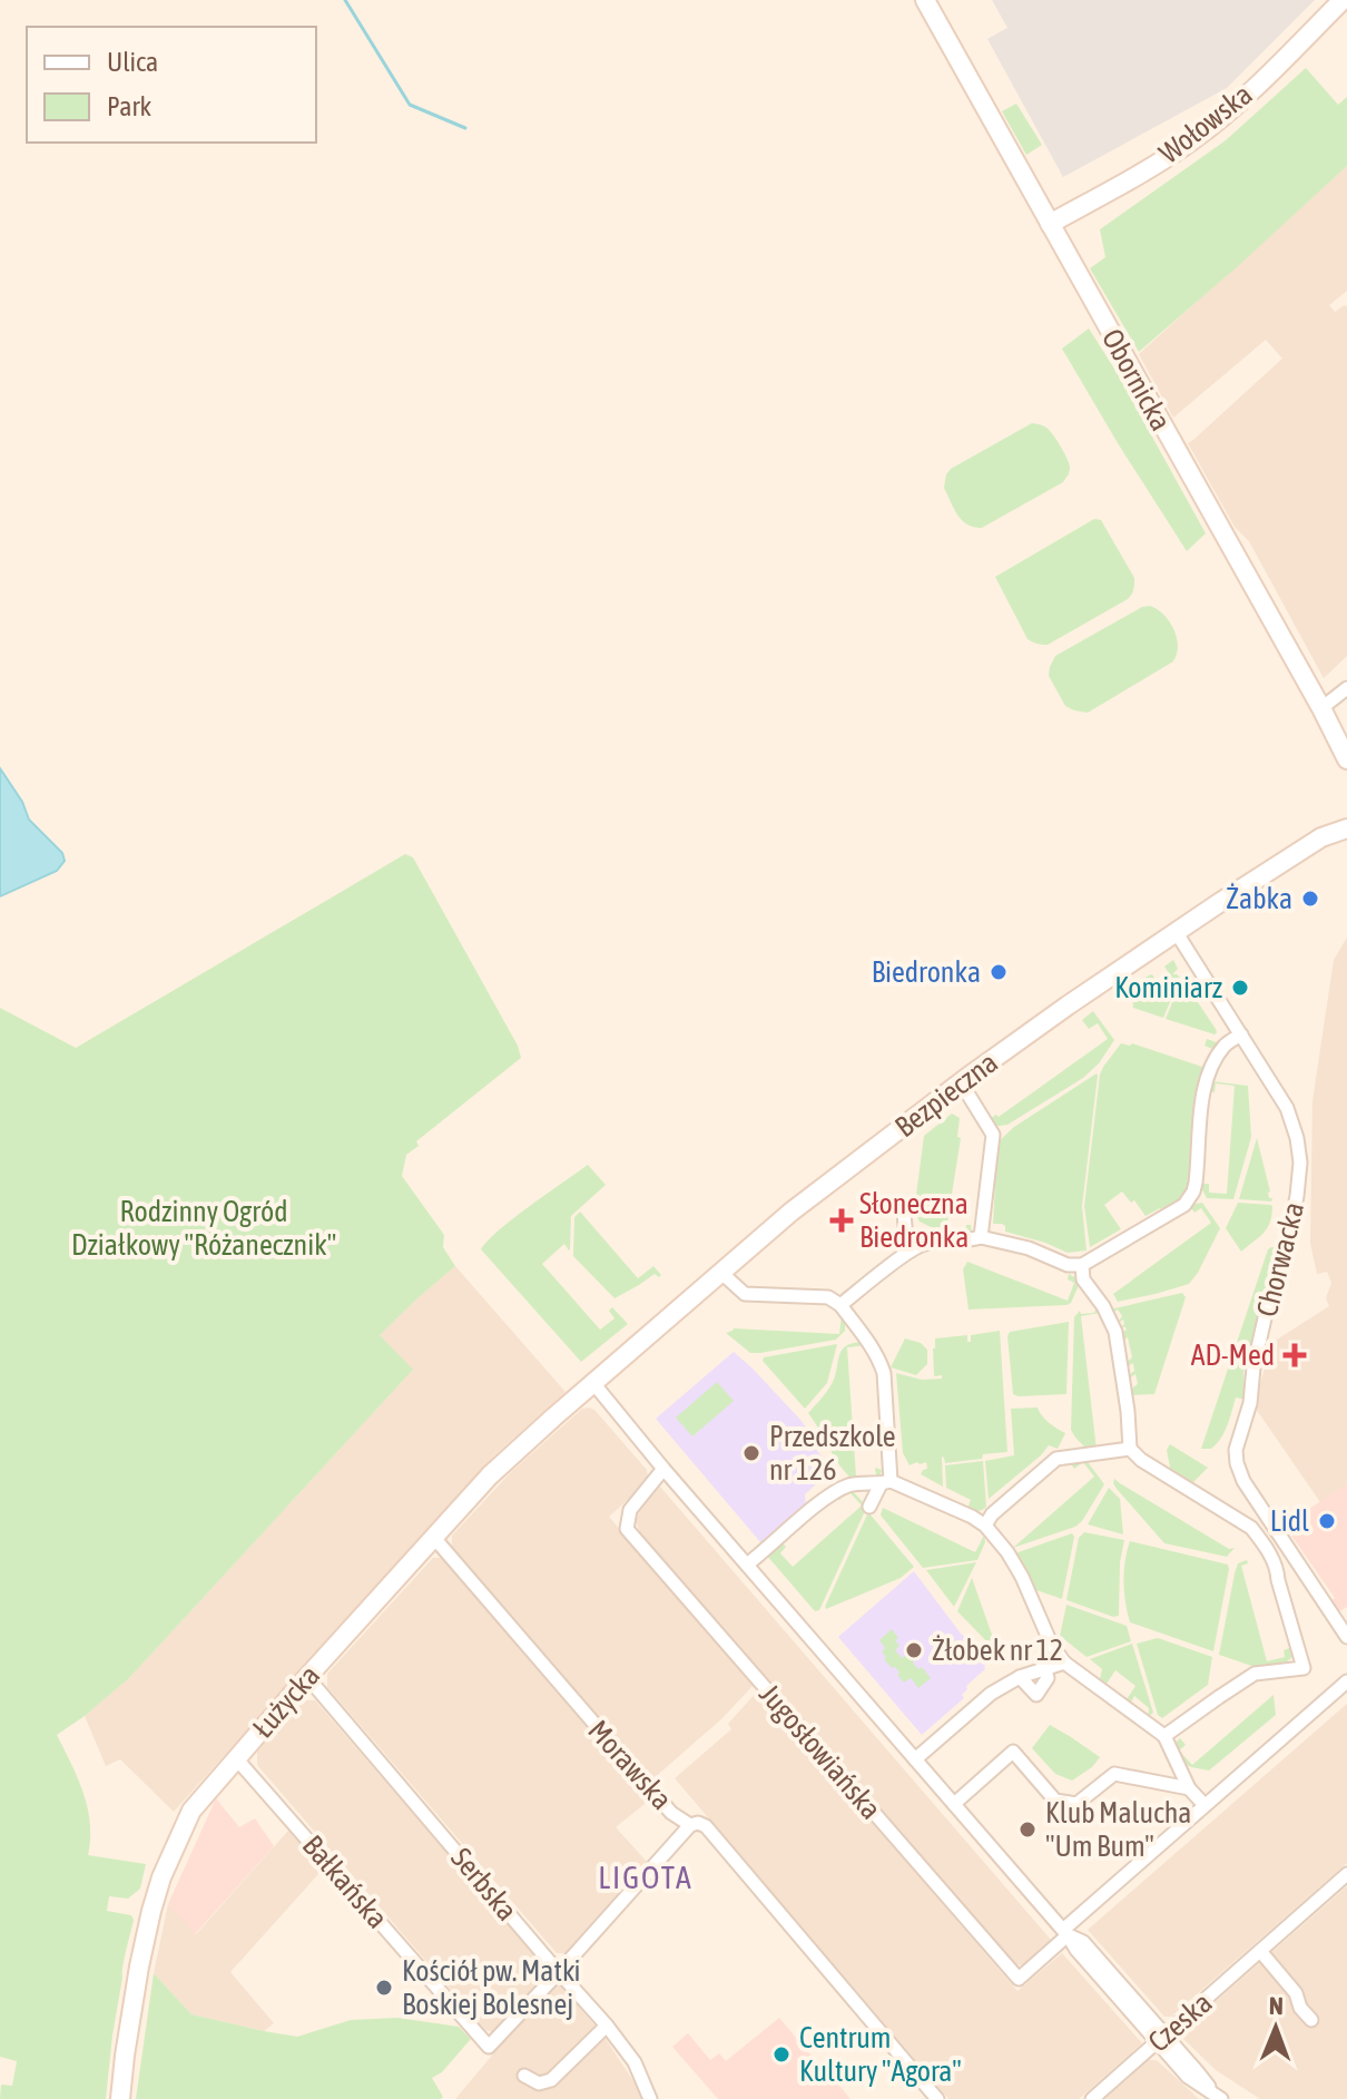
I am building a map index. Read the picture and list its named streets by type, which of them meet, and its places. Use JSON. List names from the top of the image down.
{
  "streets": {
    "street": [
      "Wołowska",
      "Obornicka",
      "Bezpieczna",
      "Chorwacka",
      "Łużycka",
      "Jugosłowiańska",
      "Morawska",
      "Bałkańska",
      "Serbska",
      "Czeska"
    ]
  },
  "crossings": [
    ["Wołowska", "Obornicka"],
    ["Bezpieczna", "Chorwacka"],
    ["Bezpieczna", "Łużycka"],
    ["Łużycka", "Morawska"],
    ["Łużycka", "Bałkańska"],
    ["Łużycka", "Serbska"],
    ["Bałkańska", "Serbska"]
  ],
  "districts": ["LIGOTA"],
  "parks": ["Rodzinny Ogród Działkowy \"Różanecznik\""],
  "places": {
    "other": [
      "Żabka",
      "Biedronka",
      "Kominiarz",
      "Przedszkole nr 126",
      "Lidl",
      "Żłobek nr 12",
      "Klub Malucha \"Um Bum\"",
      "Kościół pw. Matki Boskiej Bolesnej",
      "Centrum Kultury \"Agora\""
    ],
    "health": ["Słoneczna Biedronka", "AD-Med"]
  },
  "legend": ["Ulica", "Park"],
  "north": "top"
}
